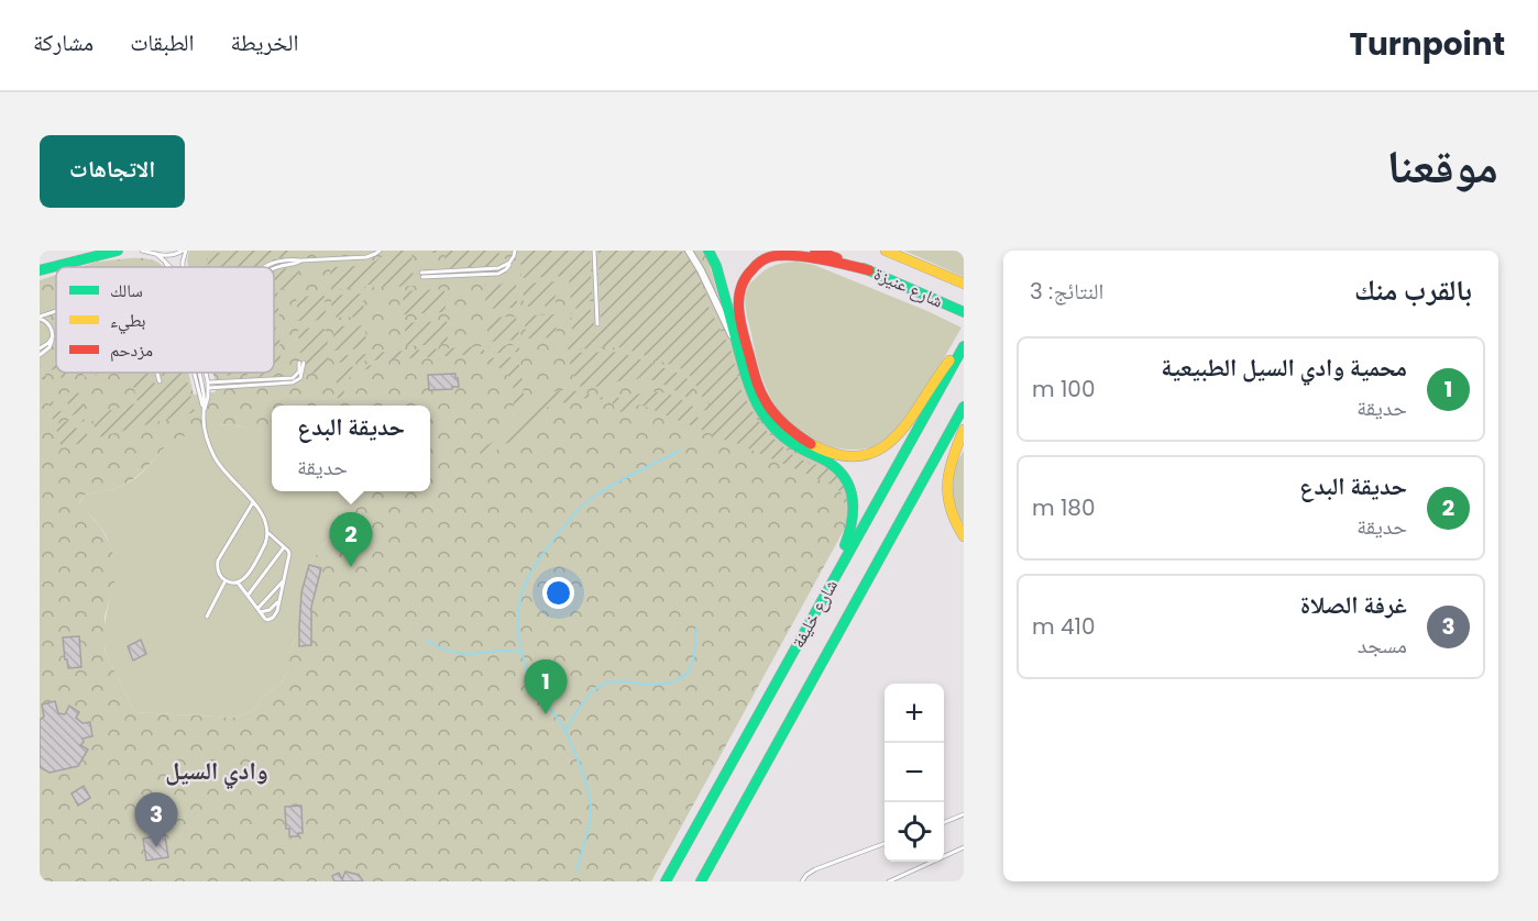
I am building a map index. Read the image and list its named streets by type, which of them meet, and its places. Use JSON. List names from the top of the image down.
{
  "streets": {
    "main road": ["شارع عنيزة", "شارع خليفة"]
  },
  "districts": ["وادي السيل"],
  "legend": ["سالك", "بطيء", "مزدحم"],
  "page": {
    "header": "Turnpoint",
    "nav": ["الخريطة", "الطبقات", "مشاركة"],
    "title": "موقعنا",
    "buttons": "الاتجاهات",
    "heading": ["بالقرب منك", "النتائج: 3"],
    "list": [
      {
        "mark": "1",
        "name": "محمية وادي السيل الطبيعية",
        "note": "حديقة",
        "value": "100 m"
      },
      {
        "mark": "2",
        "name": "حديقة البدع",
        "note": "حديقة",
        "value": "180 m"
      },
      {
        "mark": "3",
        "name": "غرفة الصلاة",
        "note": "مسجد",
        "value": "410 m"
      }
    ],
    "popup": ["حديقة البدع", "حديقة"],
    "pins": ["2", "1", "3"],
    "map_buttons": ["+", "−"]
  }
}
